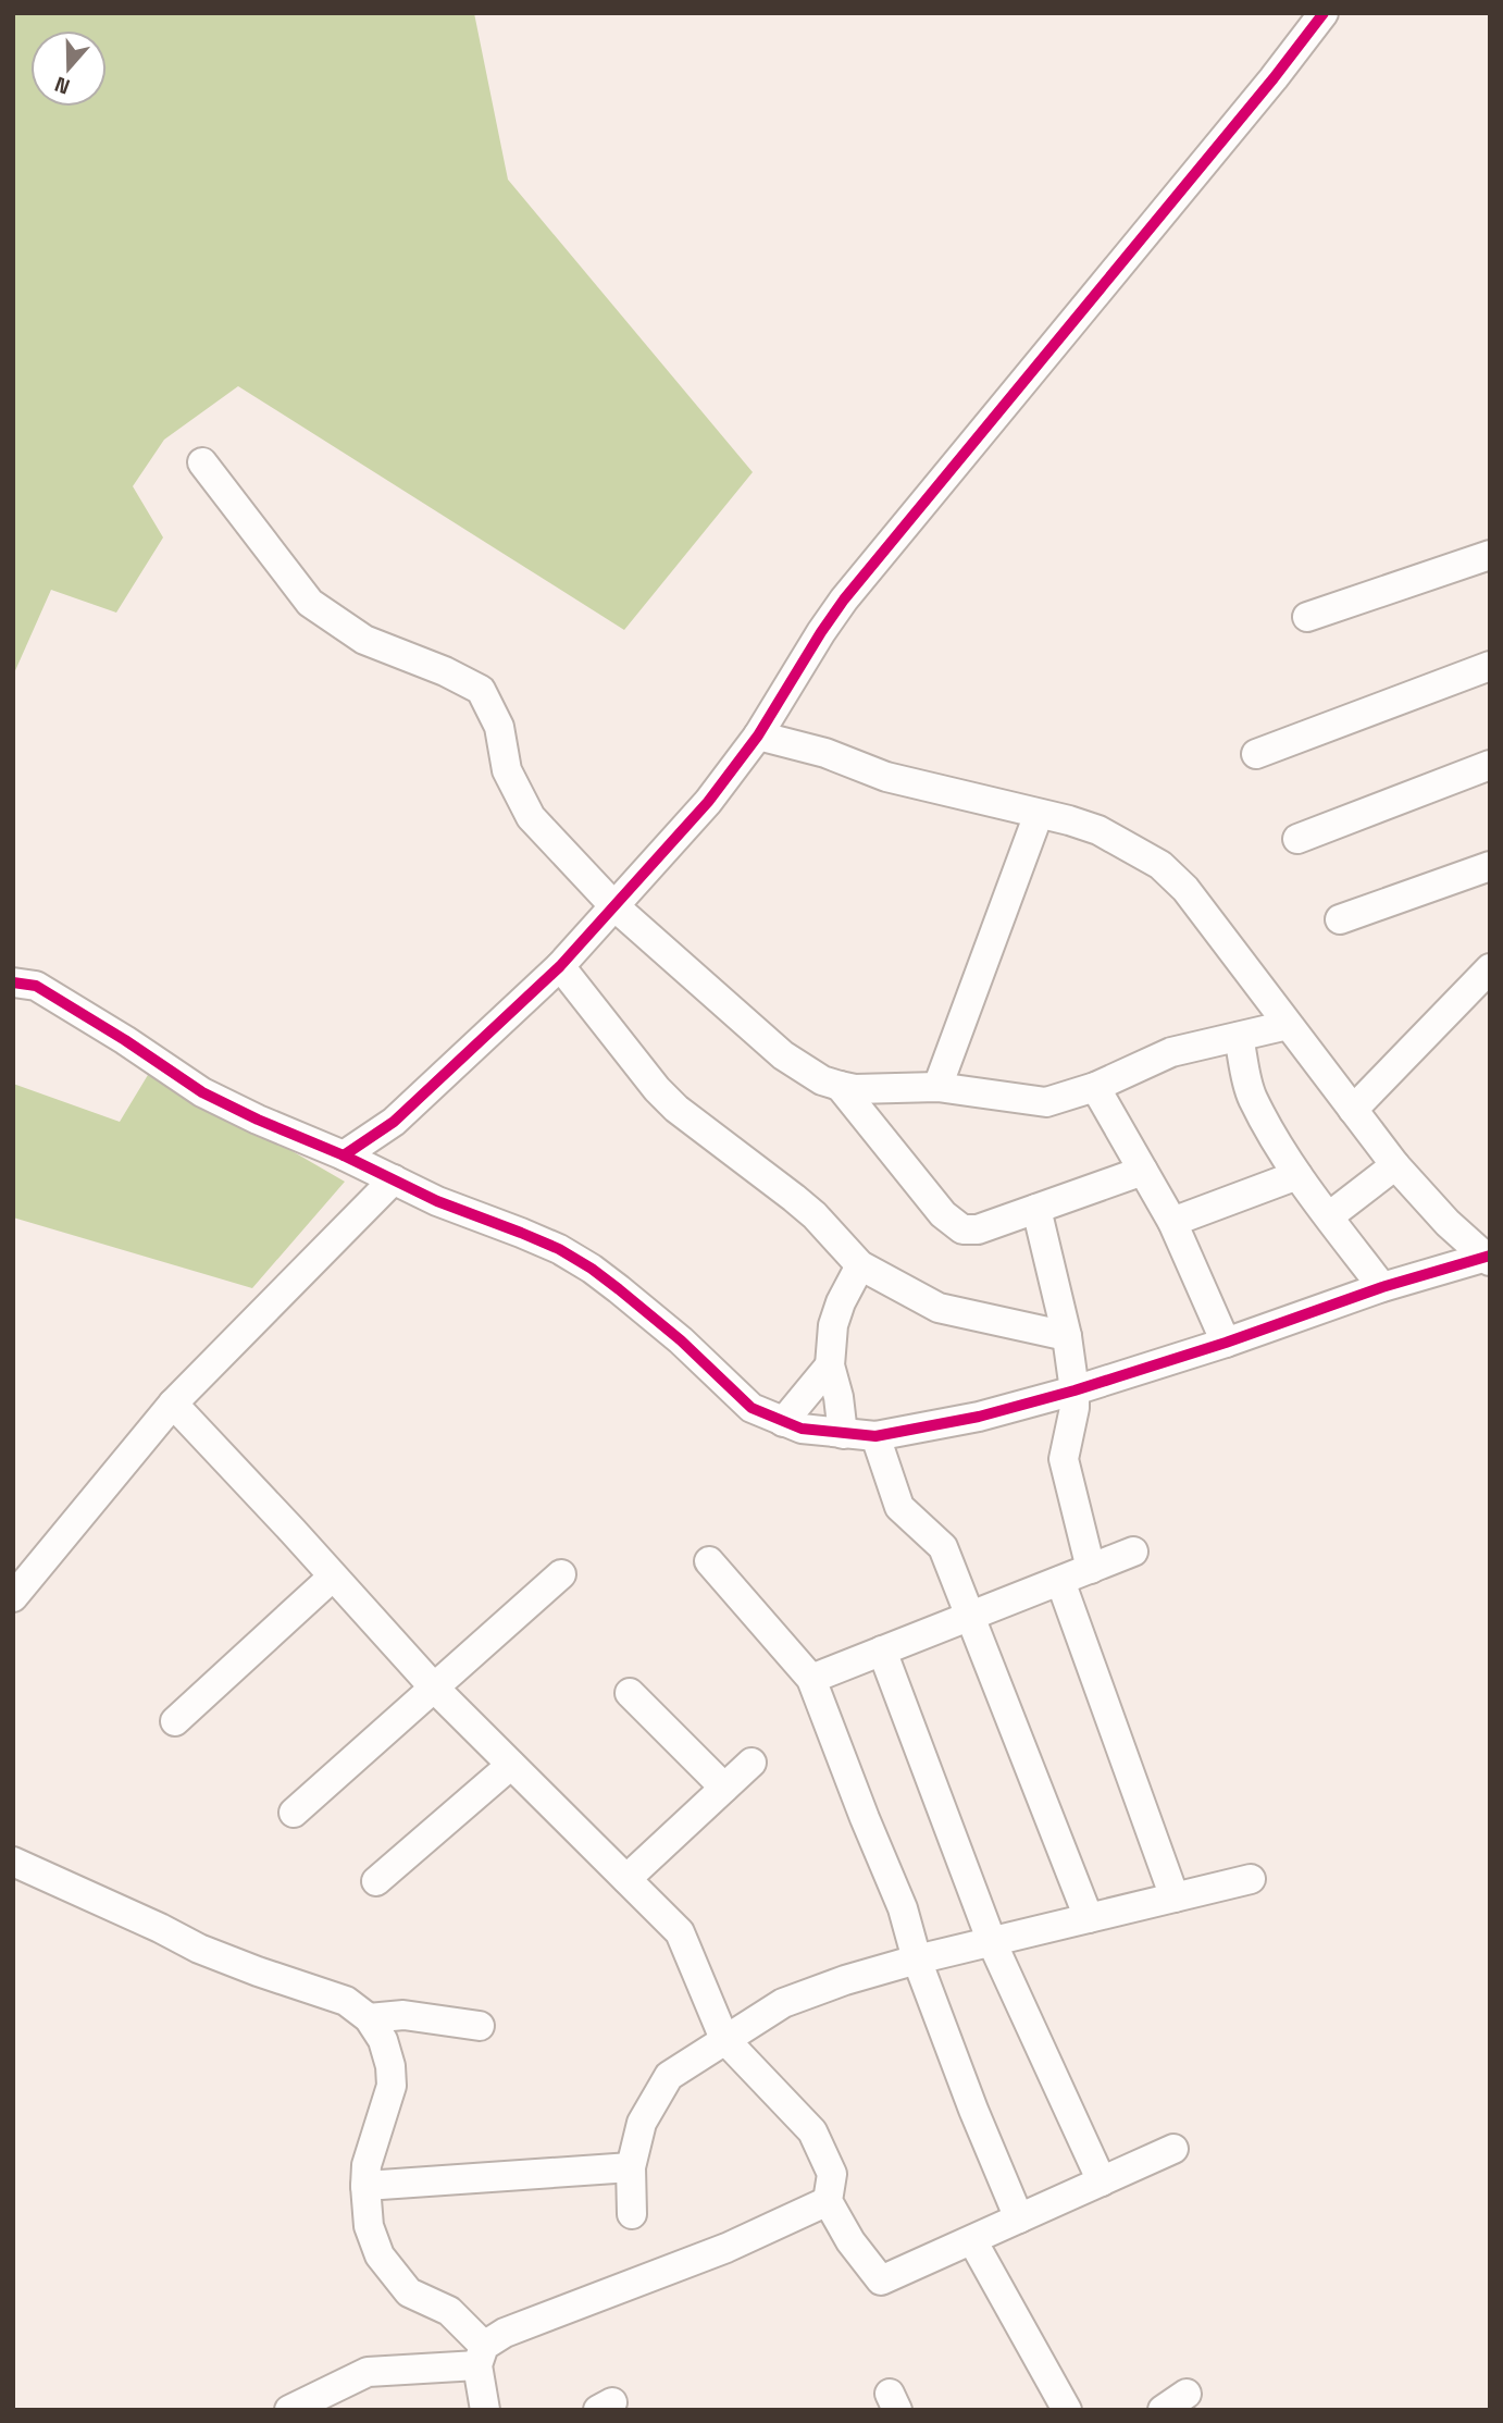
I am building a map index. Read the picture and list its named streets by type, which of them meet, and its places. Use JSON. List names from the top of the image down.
{
  "north": "bottom"
}
